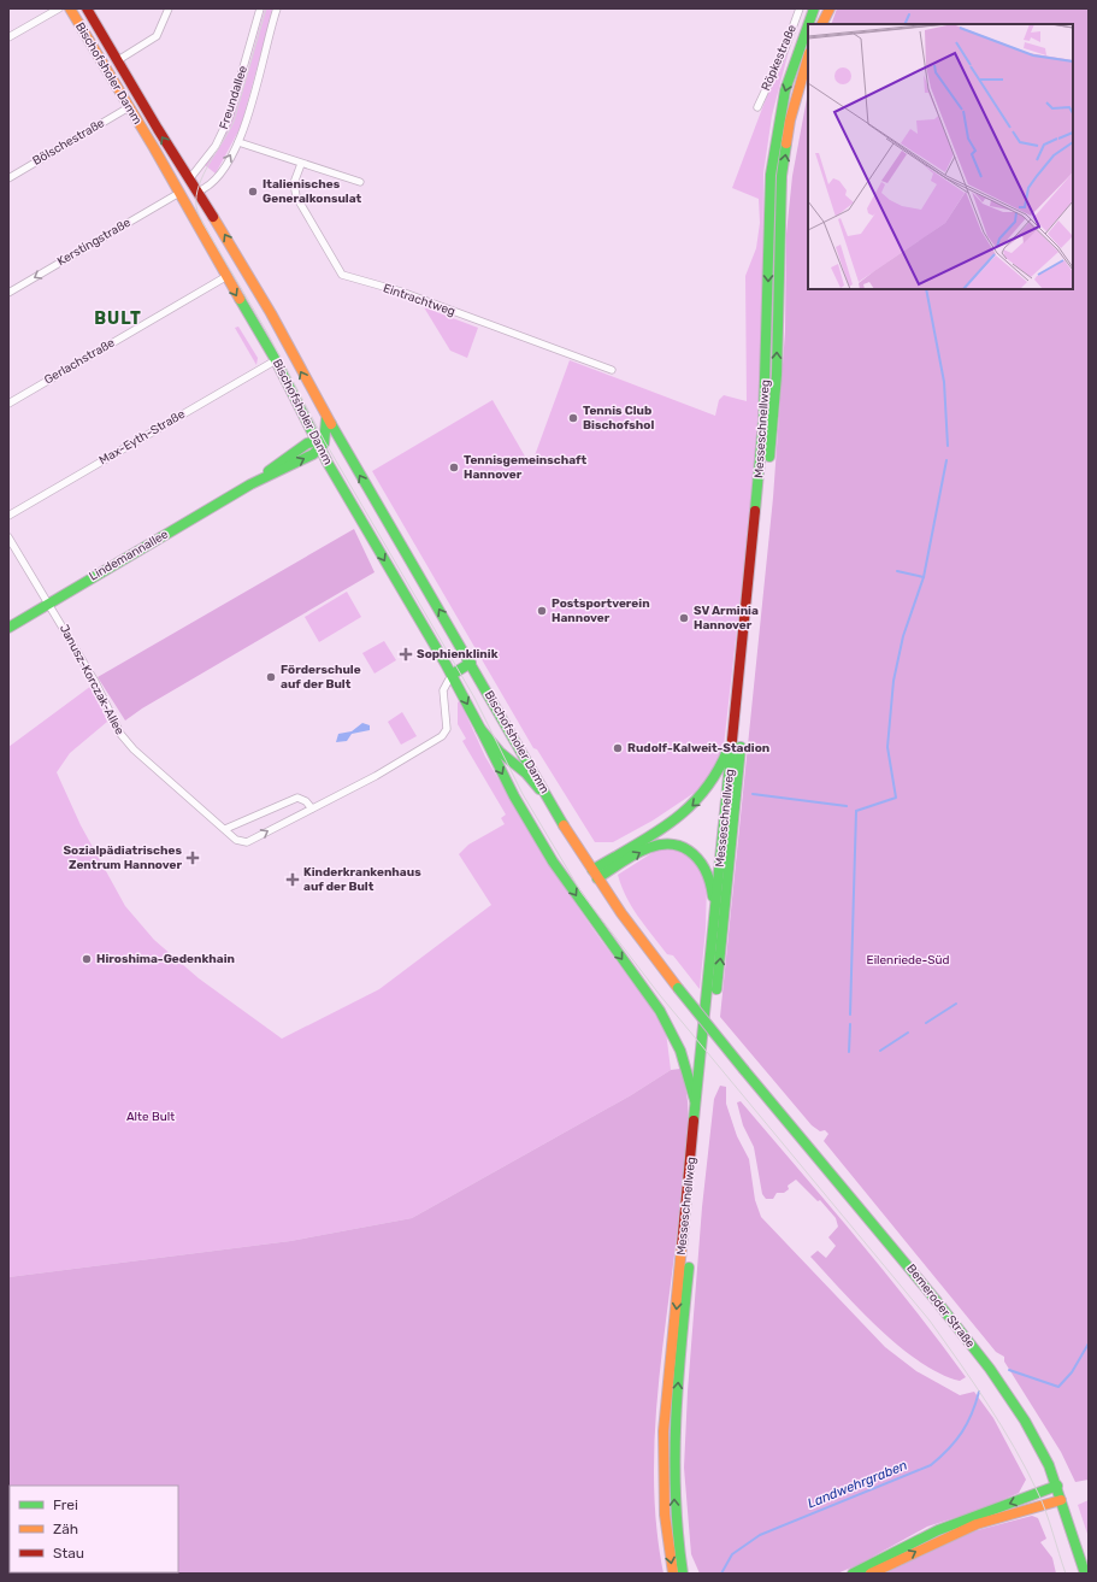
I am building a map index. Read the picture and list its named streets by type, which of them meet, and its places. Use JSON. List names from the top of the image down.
{
  "streets": {
    "main road": [
      "Bischofsholer Damm",
      "Messeschnellweg",
      "Lindemannallee",
      "Bemeroder Straße"
    ],
    "street": [
      "Röpkestraße",
      "Freundallee",
      "Bölschestraße",
      "Kerstingstraße",
      "Eintrachtweg",
      "Gerlachstraße",
      "Max-Eyth-Straße",
      "Janusz-Korczak-Allee"
    ]
  },
  "crossings": [
    ["Bischofsholer Damm", "Freundallee"],
    ["Bischofsholer Damm", "Bölschestraße"],
    ["Bischofsholer Damm", "Kerstingstraße"],
    ["Bischofsholer Damm", "Gerlachstraße"],
    ["Bischofsholer Damm", "Max-Eyth-Straße"],
    ["Bischofsholer Damm", "Lindemannallee"],
    ["Bischofsholer Damm", "Janusz-Korczak-Allee"],
    ["Bischofsholer Damm", "Bemeroder Straße"],
    ["Freundallee", "Eintrachtweg"],
    ["Lindemannallee", "Janusz-Korczak-Allee"]
  ],
  "one_way": ["Kerstingstraße"],
  "districts": ["BULT"],
  "water": ["Landwehrgraben"],
  "parks": ["Eilenriede-Süd", "Alte Bult"],
  "places": {
    "other": [
      "Italienisches Generalkonsulat",
      "Tennis Club Bischofshol",
      "Tennisgemeinschaft Hannover",
      "Postsportverein Hannover",
      "SV Arminia Hannover",
      "Förderschule auf der Bult",
      "Rudolf-Kalweit-Stadion",
      "Hiroshima-Gedenkhain"
    ],
    "health": ["Sophienklinik", "Sozialpädiatrisches Zentrum Hannover", "Kinderkrankenhaus auf der Bult"]
  },
  "legend": ["Frei", "Zäh", "Stau"]
}
